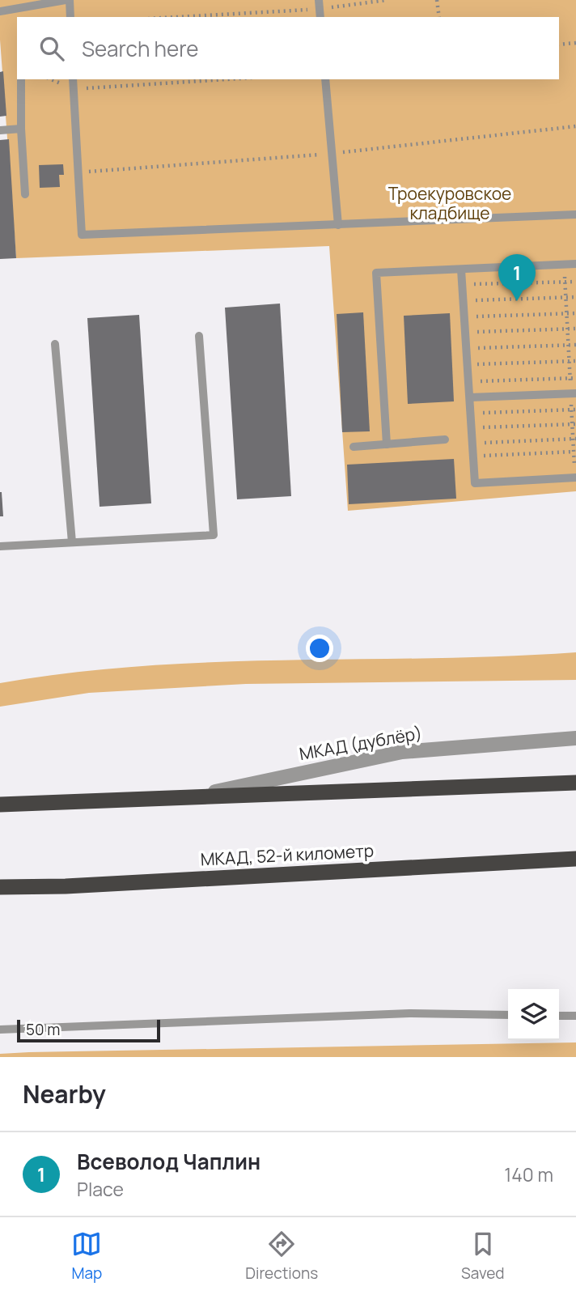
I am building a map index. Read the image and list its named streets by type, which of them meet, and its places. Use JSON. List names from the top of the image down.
{
  "streets": {
    "highway": ["МКАД, 52-й километр"],
    "street": ["МКАД (дублёр)"]
  },
  "parks": ["Троекуровское кладбище"],
  "scale_bar": "50 m",
  "page": {
    "search": "Search here",
    "pins": "1",
    "scale": "50 m",
    "heading": "Nearby",
    "list": [
      {
        "mark": "1",
        "name": "Всеволод Чаплин",
        "note": "Place",
        "value": "140 m"
      }
    ],
    "nav": ["Map", "Directions", "Saved"]
  }
}
